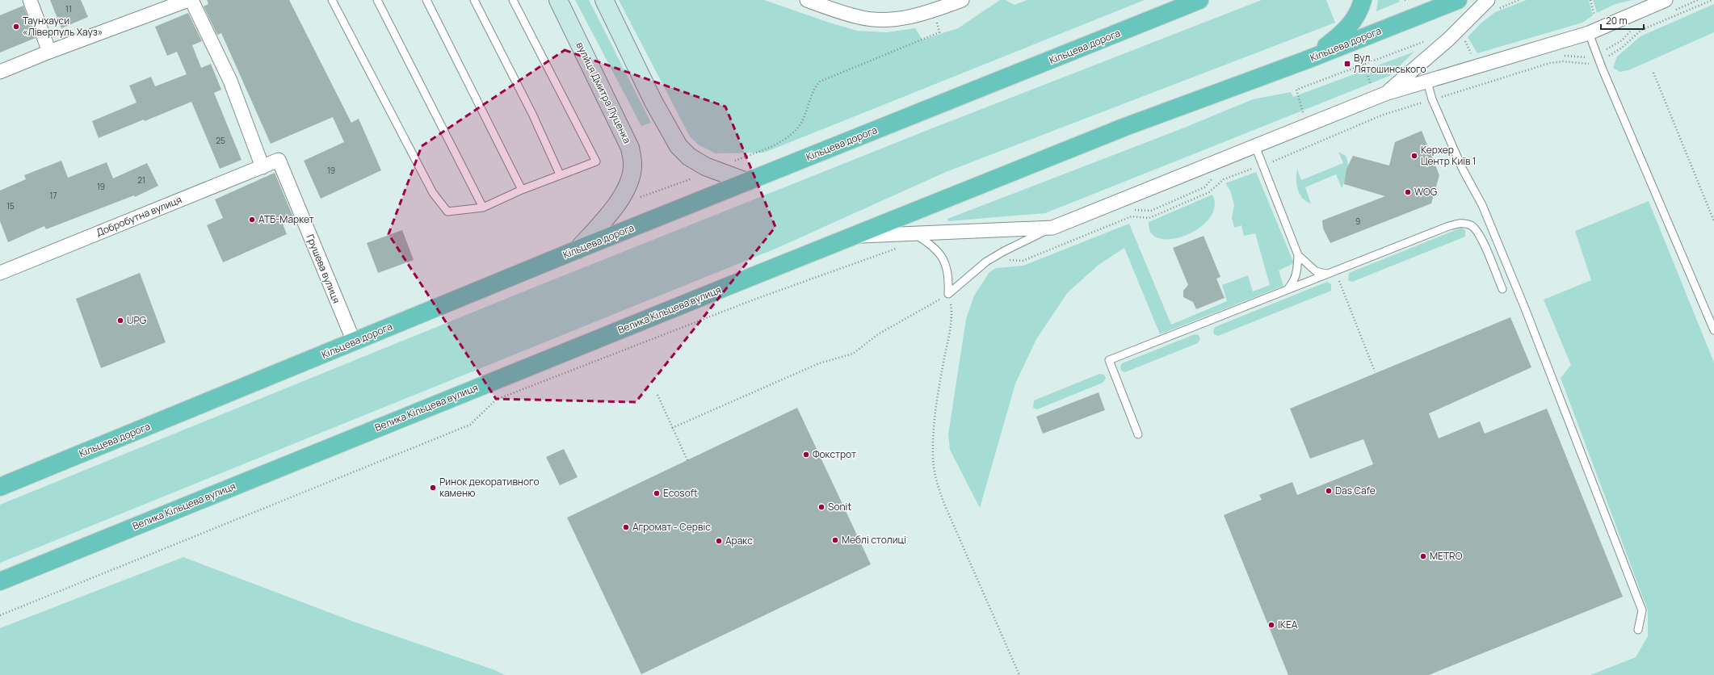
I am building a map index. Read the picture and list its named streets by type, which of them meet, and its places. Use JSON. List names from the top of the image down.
{
  "streets": {
    "highway": ["Кільцева дорога", "Велика Кільцева вулиця"],
    "main road": ["вулиця Дмитра Луценка"],
    "street": ["Добробутна вулиця", "Грушева вулиця"]
  },
  "crossings": [
    ["Кільцева дорога", "вулиця Дмитра Луценка"],
    ["Кільцева дорога", "Грушева вулиця"],
    ["Кільцева дорога", "Велика Кільцева вулиця"],
    ["Добробутна вулиця", "Грушева вулиця"]
  ],
  "places": {
    "other": [
      "Таунхауси «Ліверпуль Хауз»",
      "Керхер Центр Київ 1",
      "WOG",
      "АТБ-Маркет",
      "UPG",
      "Фокстрот",
      "Ринок декоративного каменю",
      "Das Cafe",
      "Ecosoft",
      "Sonit",
      "Агромат - Сервіс",
      "Меблі столиці",
      "Аракс",
      "METRO",
      "IKEA"
    ],
    "transit": ["Вул. Лятошинського"]
  },
  "house_numbers": [
    "11",
    "25",
    "19",
    "21",
    "19",
    "17",
    "15",
    "9"
  ],
  "scale_bar": "20 m"
}
